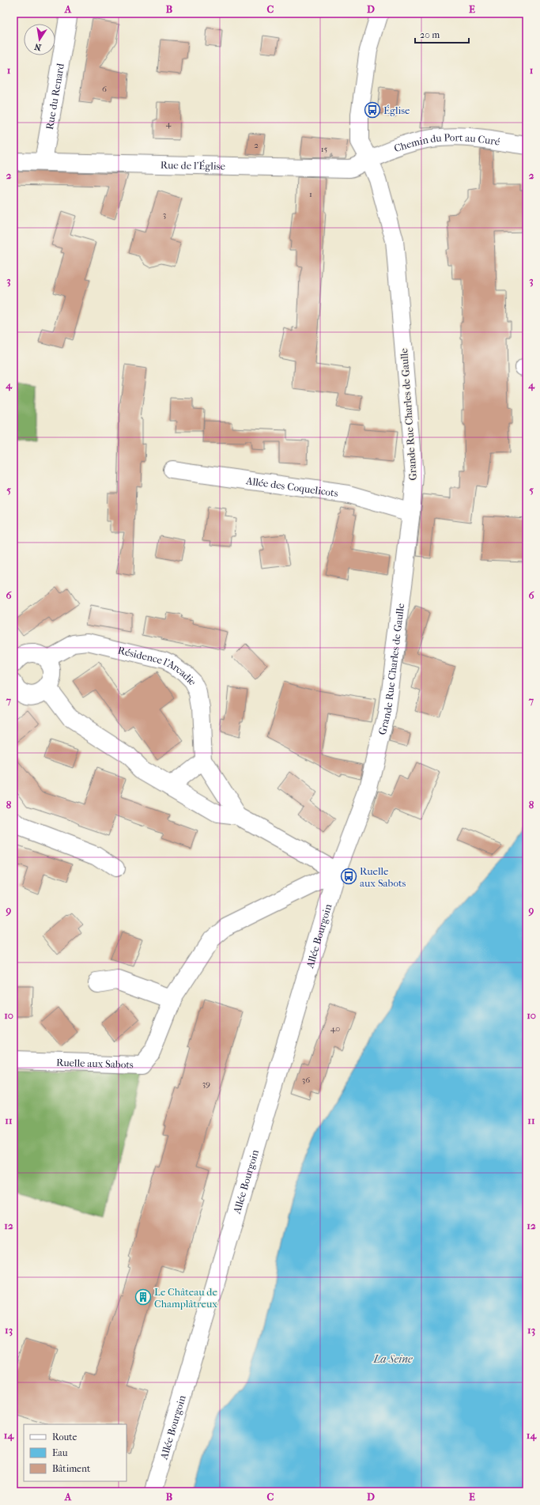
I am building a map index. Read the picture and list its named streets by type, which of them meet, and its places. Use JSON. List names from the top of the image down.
{
  "streets": {
    "street": [
      "Rue du Renard",
      "Chemin du Port au Curé",
      "Rue de l'Église",
      "Grande Rue Charles de Gaulle",
      "Allée des Coquelicots",
      "Résidence l'Arcadie",
      "Allée Bourgoin",
      "Ruelle aux Sabots"
    ]
  },
  "crossings": [
    ["Rue du Renard", "Rue de l'Église"],
    ["Chemin du Port au Curé", "Rue de l'Église"],
    ["Chemin du Port au Curé", "Grande Rue Charles de Gaulle"],
    ["Rue de l'Église", "Grande Rue Charles de Gaulle"],
    ["Grande Rue Charles de Gaulle", "Allée des Coquelicots"],
    ["Grande Rue Charles de Gaulle", "Résidence l'Arcadie"],
    ["Grande Rue Charles de Gaulle", "Allée Bourgoin"],
    ["Grande Rue Charles de Gaulle", "Ruelle aux Sabots"],
    ["Résidence l'Arcadie", "Allée Bourgoin"],
    ["Résidence l'Arcadie", "Ruelle aux Sabots"],
    ["Allée Bourgoin", "Ruelle aux Sabots"]
  ],
  "water": ["La Seine"],
  "places": {
    "bus stop": ["Église", "Ruelle aux Sabots"],
    "building": ["Le Château de Champlâtreux"]
  },
  "house_numbers": [
    "6",
    "4",
    "2",
    "15",
    "1",
    "3",
    "40",
    "36",
    "39"
  ],
  "legend": ["Route", "Eau", "Bâtiment"],
  "scale_bar": "20 m",
  "north": "bottom",
  "grid": {
    "columns": [
      "A",
      "B",
      "C",
      "D",
      "E"
    ],
    "rows": [
      "1",
      "2",
      "3",
      "4",
      "5",
      "6",
      "7",
      "8",
      "9",
      "10",
      "11",
      "12",
      "13",
      "14"
    ]
  }
}
